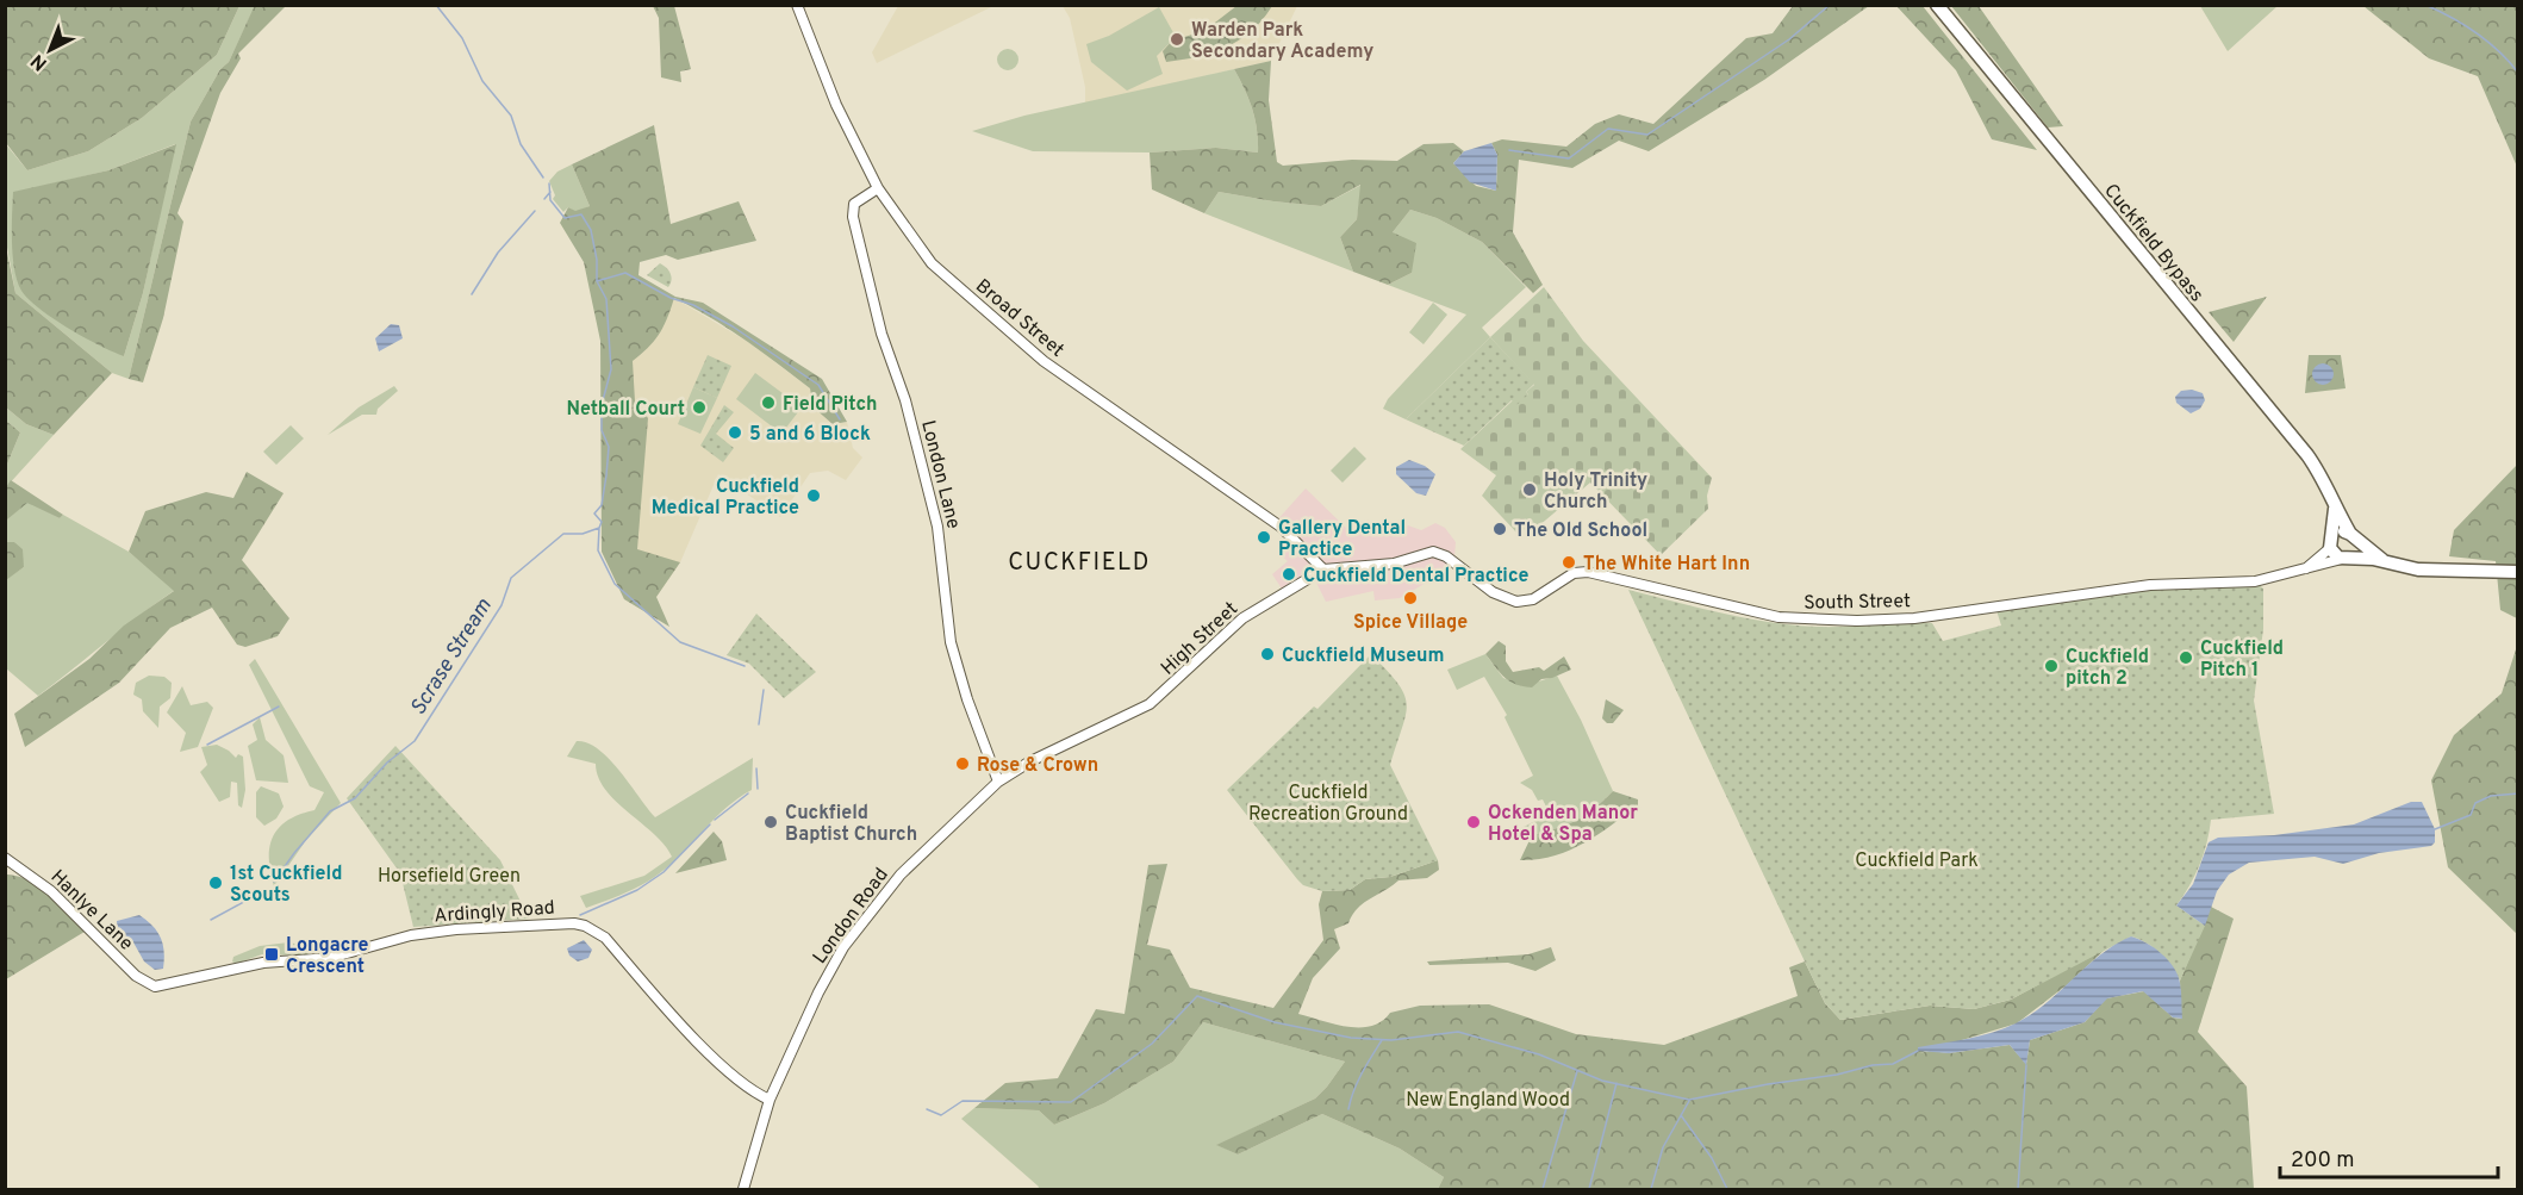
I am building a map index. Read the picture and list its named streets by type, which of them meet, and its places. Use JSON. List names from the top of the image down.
{
  "streets": {
    "highway": ["Cuckfield Bypass"],
    "main road": [
      "Broad Street",
      "London Lane",
      "South Street",
      "High Street",
      "Hanlye Lane",
      "Ardingly Road",
      "London Road"
    ]
  },
  "crossings": [
    ["Cuckfield Bypass", "South Street"],
    ["Broad Street", "London Lane"],
    ["Broad Street", "High Street"],
    ["London Lane", "High Street"],
    ["London Lane", "London Road"],
    ["South Street", "High Street"],
    ["High Street", "London Road"],
    ["Hanlye Lane", "Ardingly Road"],
    ["Ardingly Road", "London Road"]
  ],
  "districts": ["CUCKFIELD"],
  "water": ["Scrase Stream"],
  "parks": [
    "Cuckfield Recreation Ground",
    "Cuckfield Park",
    "Horsefield Green",
    "New England Wood"
  ],
  "places": {
    "other": [
      "Warden Park Secondary Academy",
      "Field Pitch",
      "Netball Court",
      "5 and 6 Block",
      "Holy Trinity Church",
      "Cuckfield Medical Practice",
      "The Old School",
      "Gallery Dental Practice",
      "The White Hart Inn",
      "Cuckfield Dental Practice",
      "Spice Village",
      "Cuckfield Museum",
      "Cuckfield Pitch 1",
      "Cuckfield pitch 2",
      "Rose & Crown",
      "Cuckfield Baptist Church",
      "Ockenden Manor Hotel & Spa",
      "1st Cuckfield Scouts"
    ],
    "transit": ["Longacre Crescent"]
  },
  "scale_bar": "200 m",
  "north": "bottom left"
}
